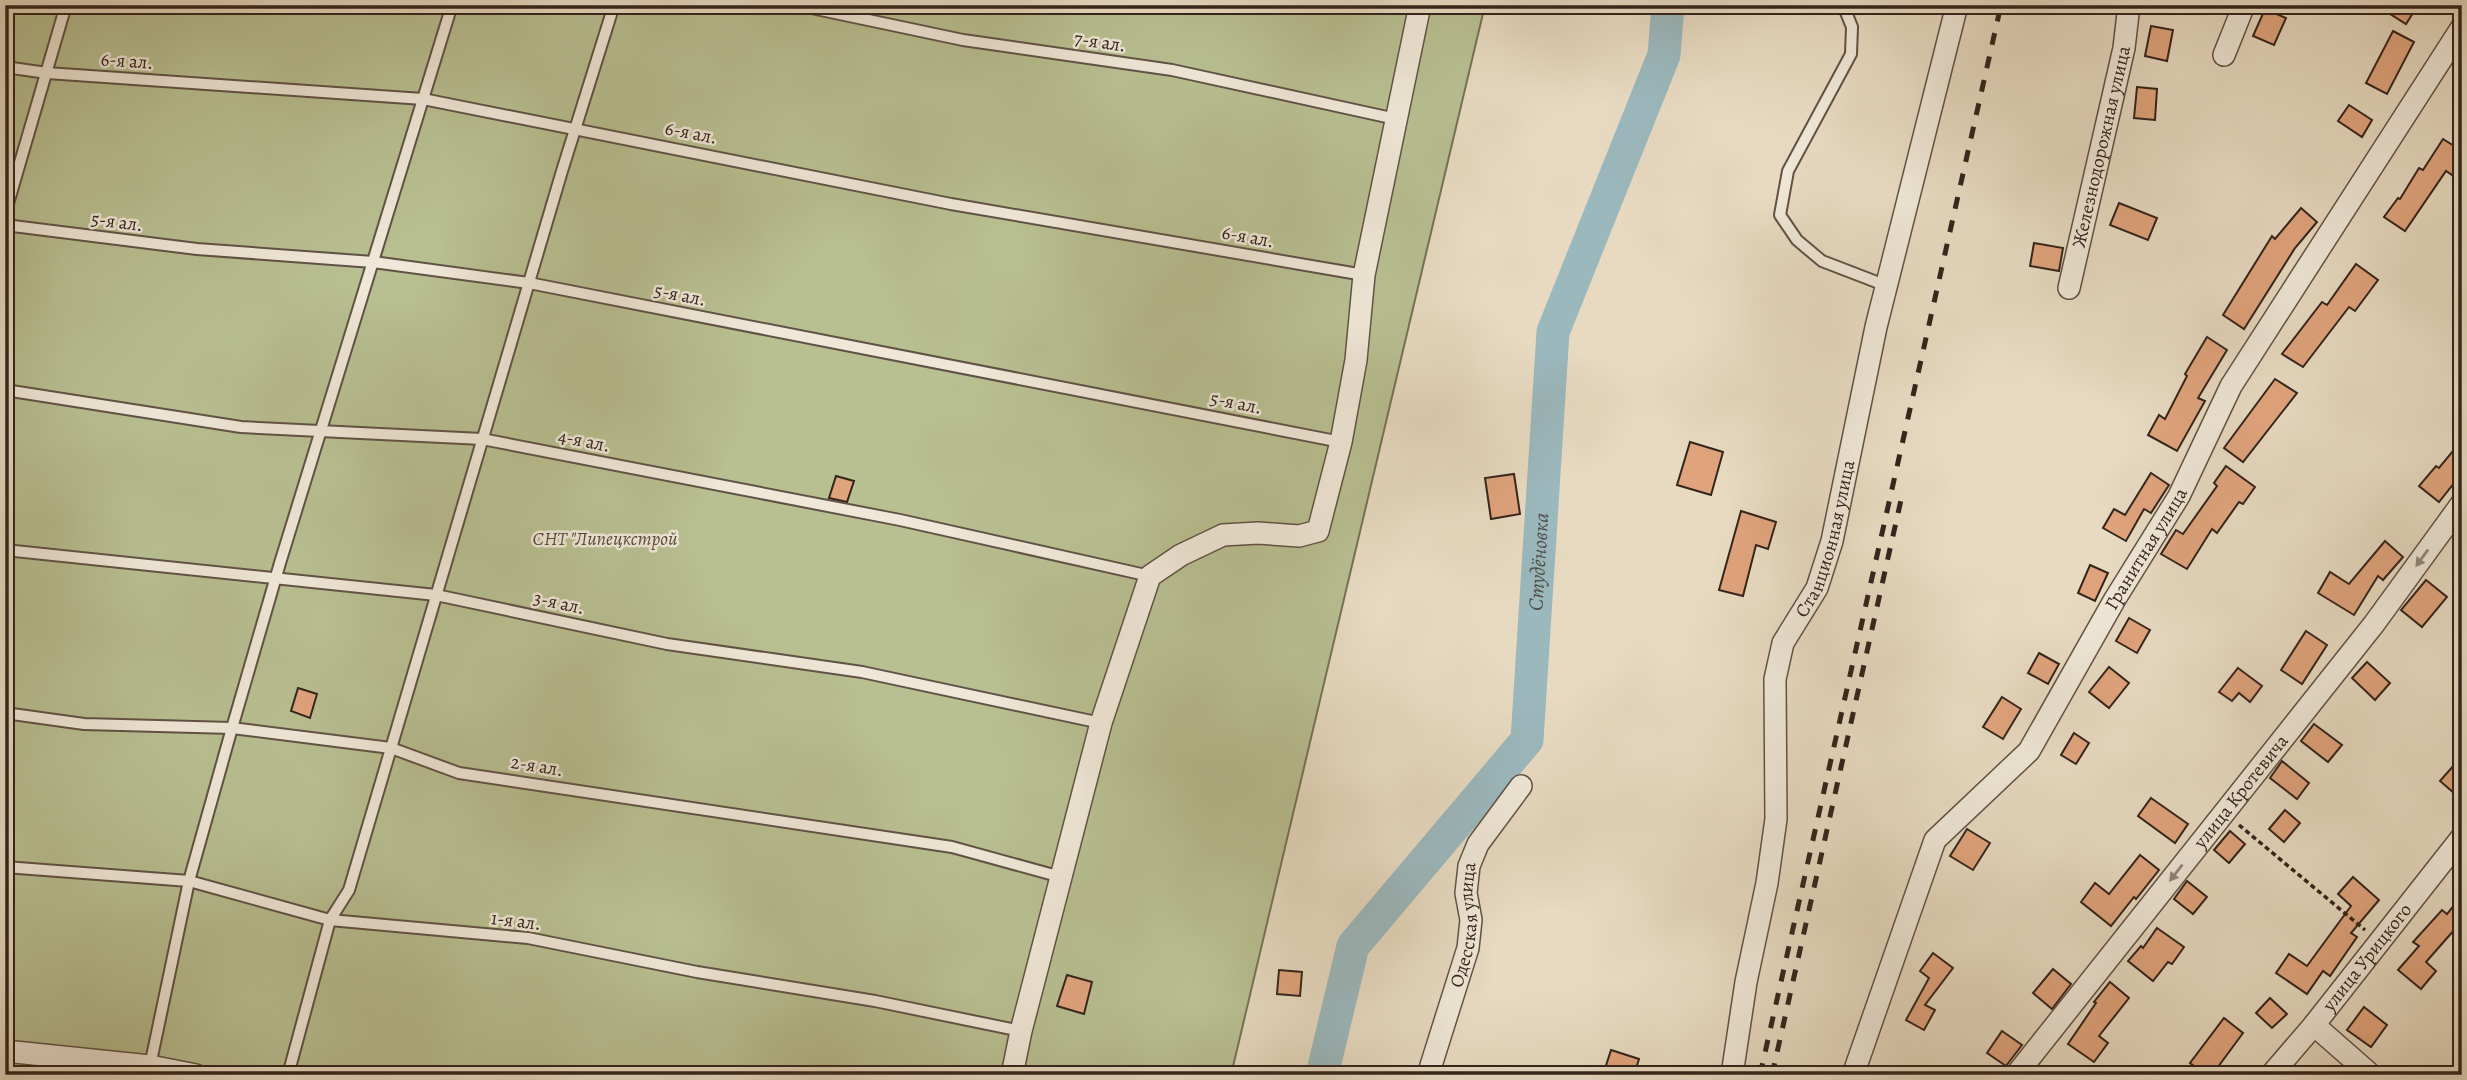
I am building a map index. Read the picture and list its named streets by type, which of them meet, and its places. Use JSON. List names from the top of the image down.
{
  "streets": {
    "street": [
      "Железнодорожная улица",
      "Станционная улица",
      "Гранитная улица",
      "улица Кротевича",
      "Одесская улица",
      "улица Урицкого"
    ],
    "lane": [
      "7-я ал.",
      "6-я ал.",
      "5-я ал.",
      "4-я ал.",
      "3-я ал.",
      "2-я ал.",
      "1-я ал."
    ]
  },
  "one_way": ["улица Кротевича"],
  "water": ["Студёновка"],
  "parks": ["СНТ \"Липецкстрой"]
}
